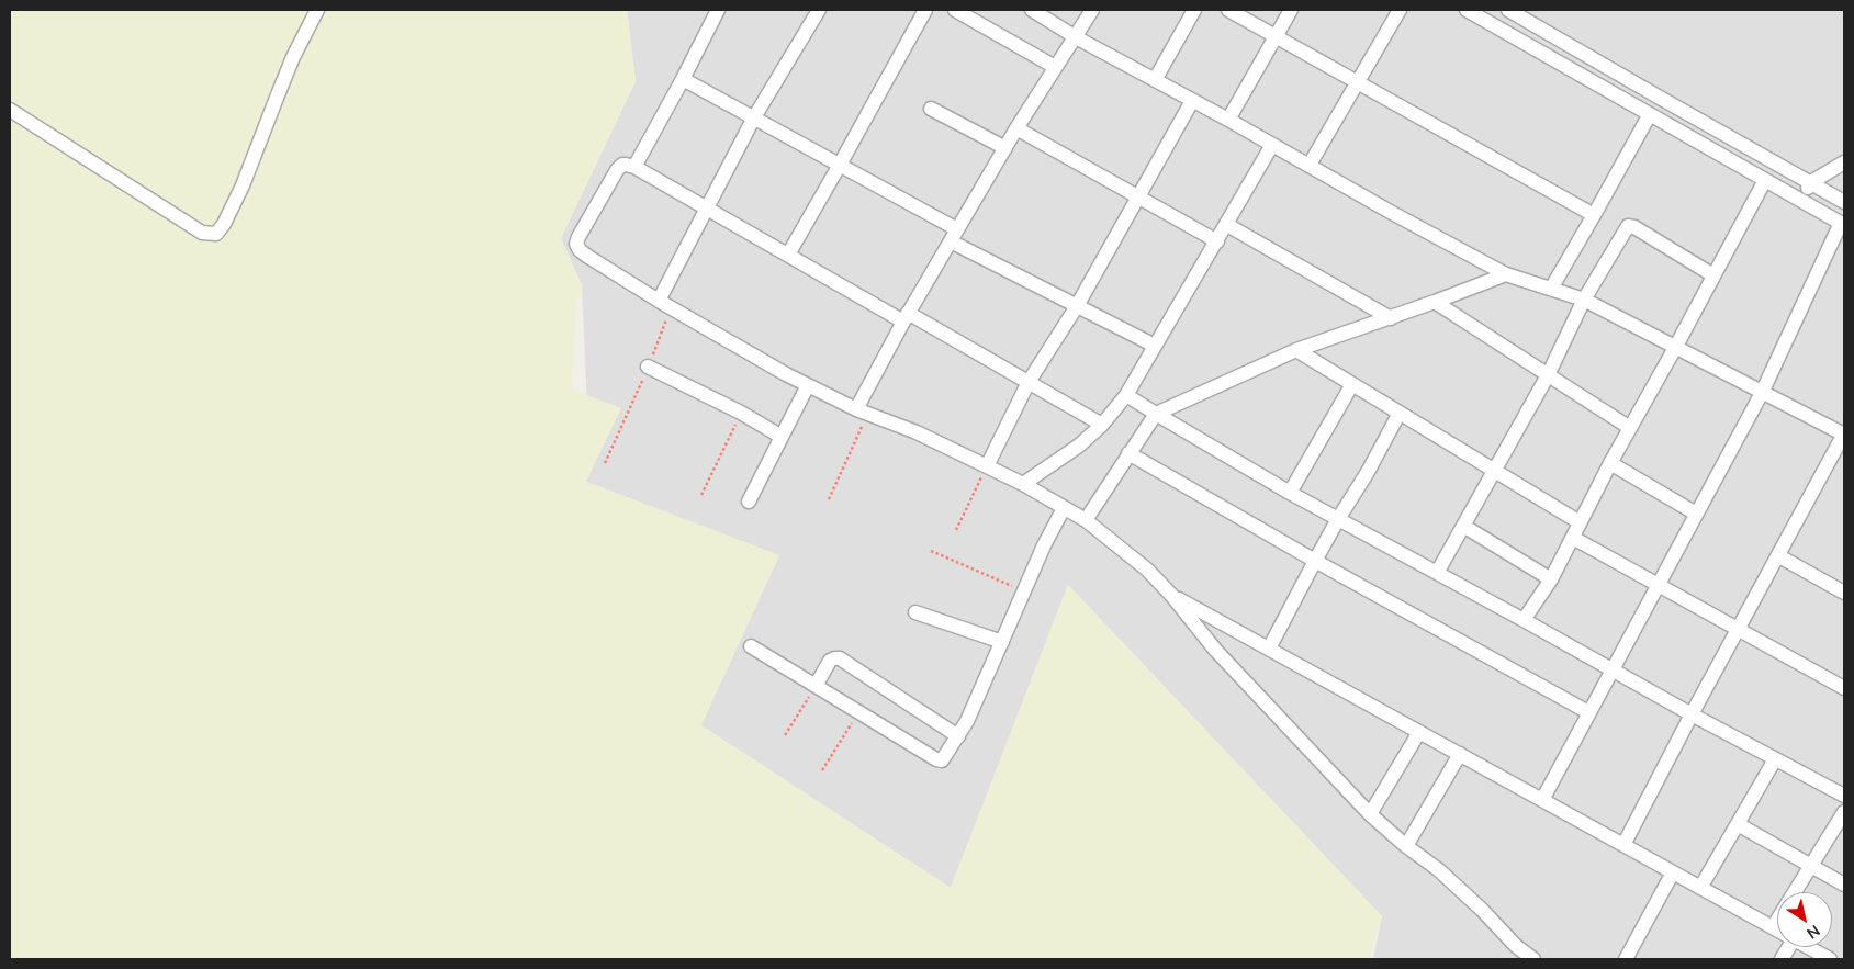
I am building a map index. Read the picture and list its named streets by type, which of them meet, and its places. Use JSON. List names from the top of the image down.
{
  "north": "bottom right"
}
